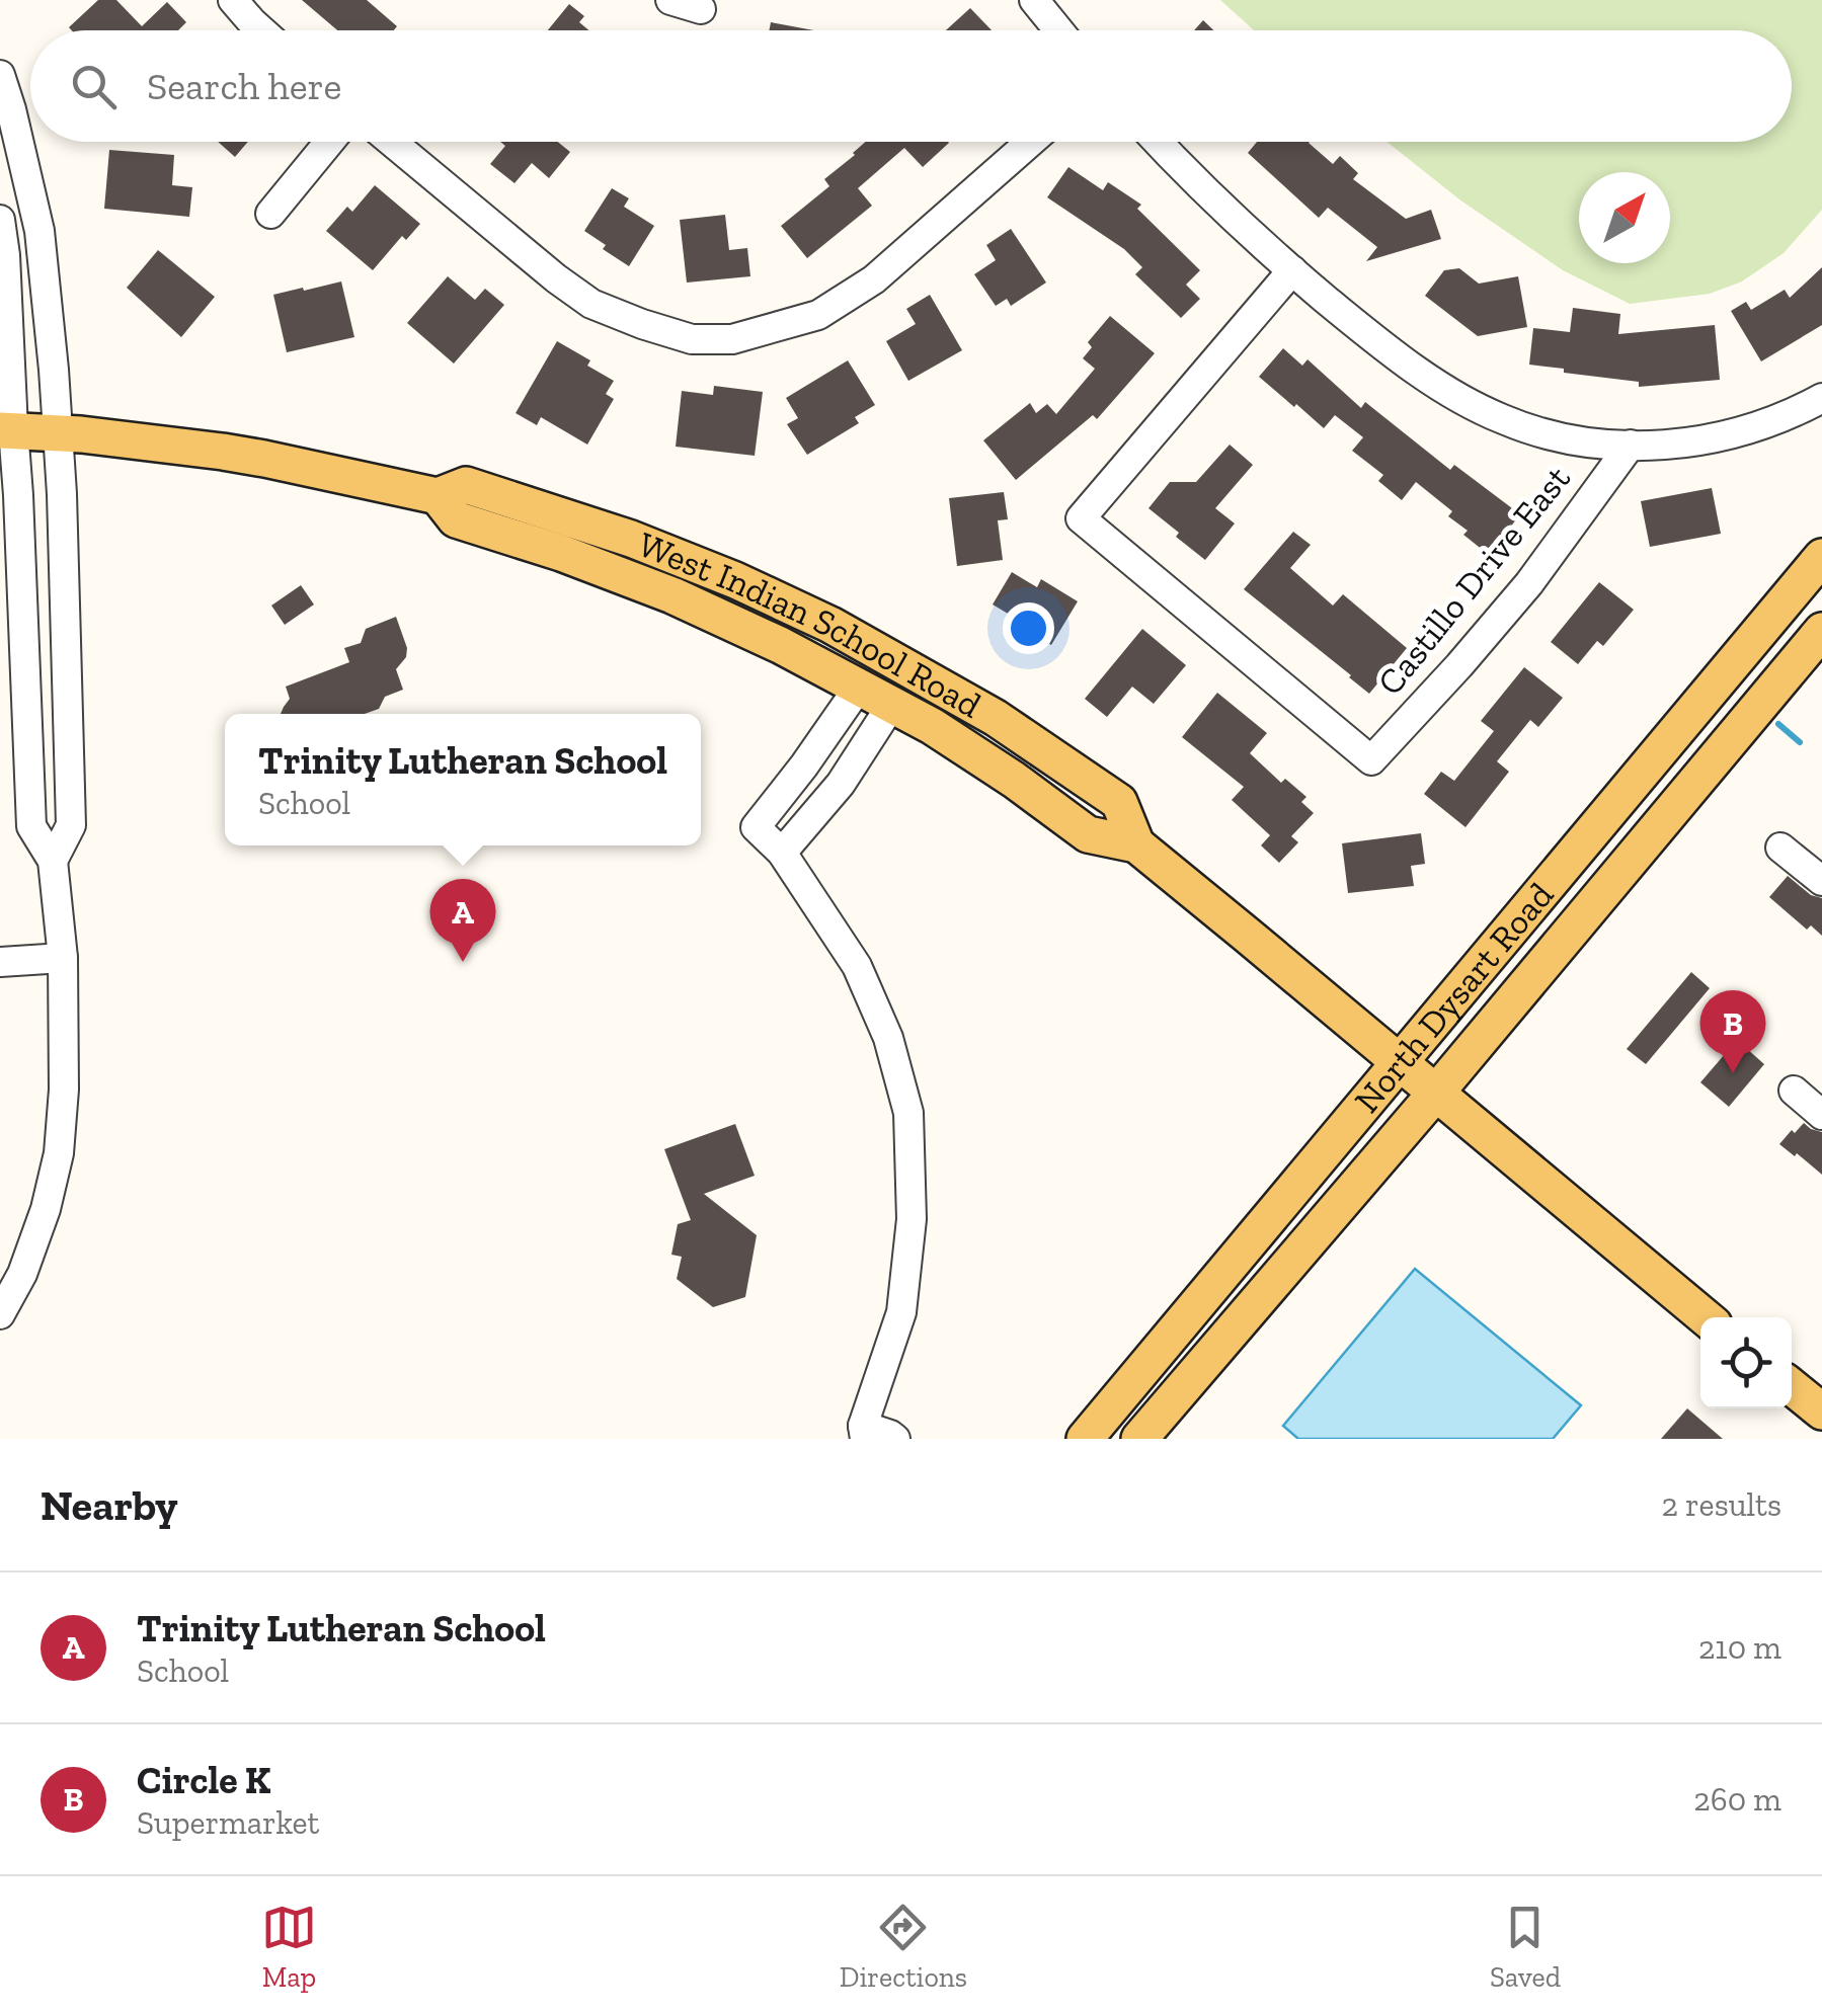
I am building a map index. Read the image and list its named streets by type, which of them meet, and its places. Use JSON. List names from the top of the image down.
{
  "streets": {
    "main road": ["West Indian School Road", "North Dysart Road"],
    "street": ["Castillo Drive East"]
  },
  "crossings": [
    ["West Indian School Road", "North Dysart Road"]
  ],
  "north": "top right",
  "page": {
    "search": "Search here",
    "popup": ["Trinity Lutheran School", "School"],
    "pins": ["A", "B"],
    "heading": ["Nearby", "2 results"],
    "list": [
      {
        "mark": "A",
        "name": "Trinity Lutheran School",
        "note": "School",
        "value": "210 m"
      },
      {
        "mark": "B",
        "name": "Circle K",
        "note": "Supermarket",
        "value": "260 m"
      }
    ],
    "nav": ["Map", "Directions", "Saved"]
  }
}
